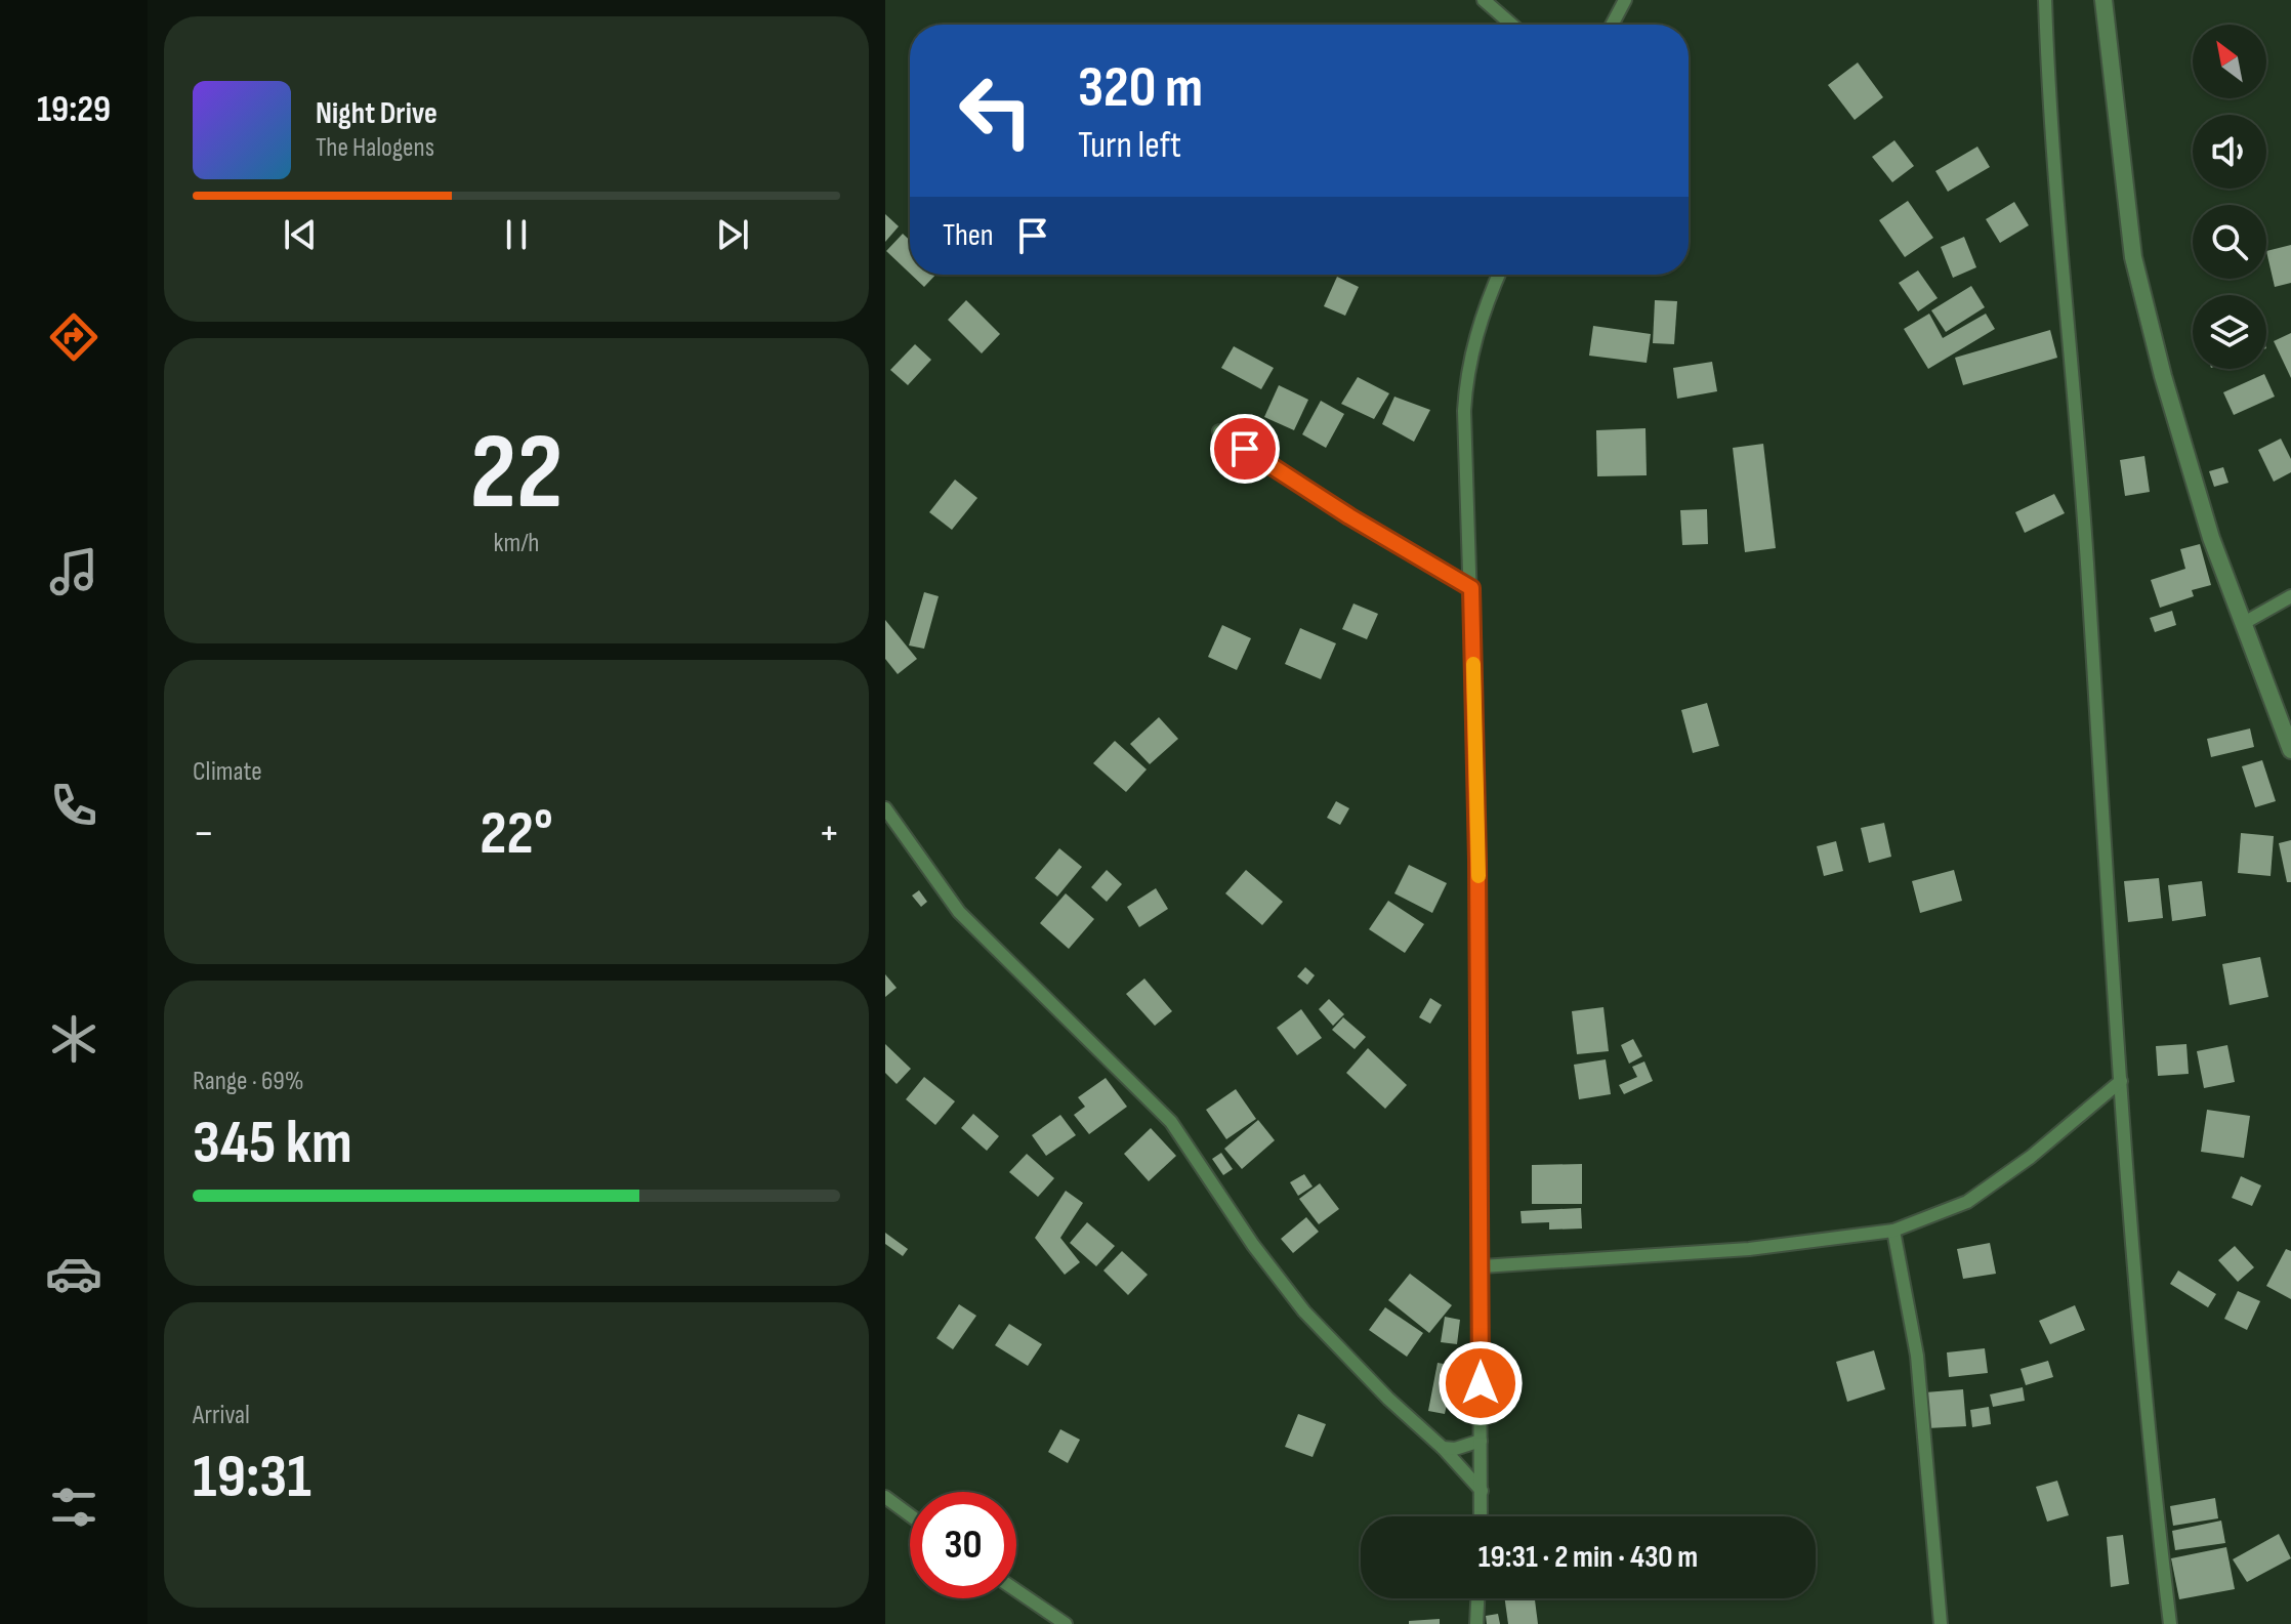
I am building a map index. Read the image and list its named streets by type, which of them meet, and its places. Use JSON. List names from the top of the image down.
{
  "north": "top left",
  "page": {
    "tabs": "19:29",
    "turn": ["320 m", "Turn left"],
    "song": ["Night Drive", "The Halogens"],
    "then": "Then",
    "tile": [
      ["22", "km/h"],
      "Climate",
      ["Range · 69%", "345 km"],
      ["Arrival", "19:31"]
    ],
    "heat": ["−", "22°", "+"],
    "limit": "30",
    "trip": "19:31 · 2 min · 430 m"
  }
}
